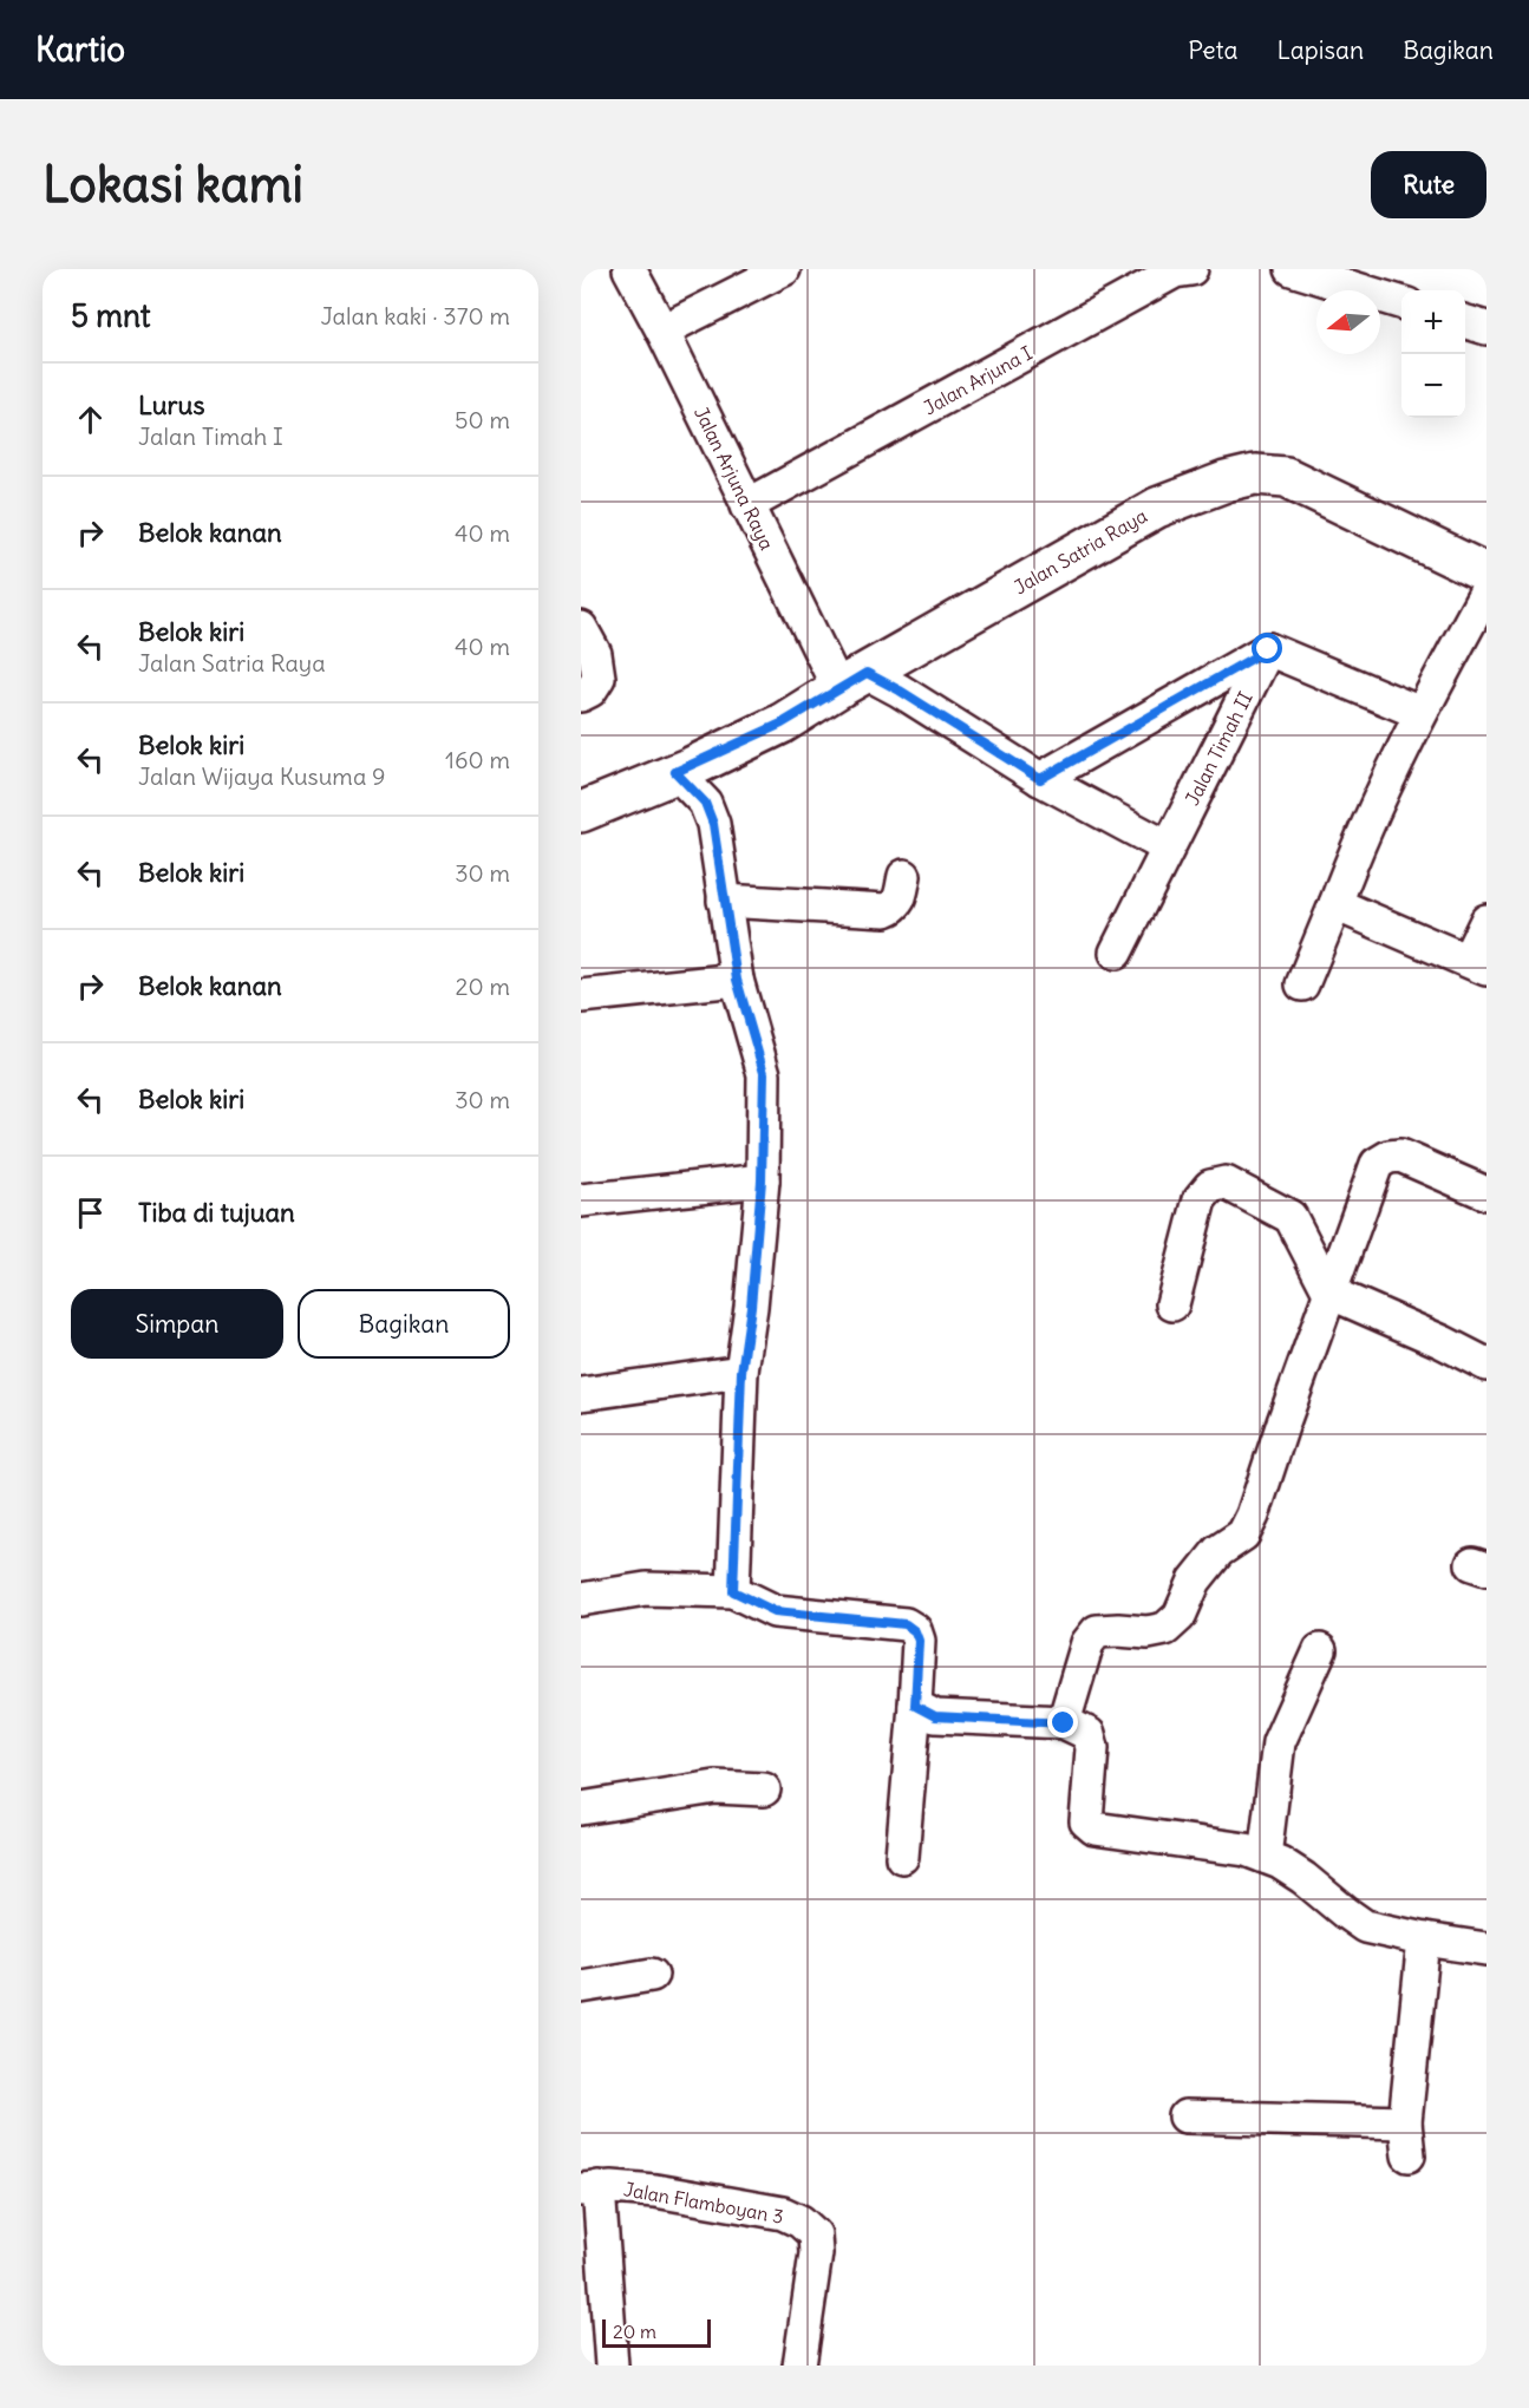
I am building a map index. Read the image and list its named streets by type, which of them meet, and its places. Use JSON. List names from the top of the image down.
{
  "streets": {
    "street": [
      "Jalan Arjuna I",
      "Jalan Arjuna Raya",
      "Jalan Satria Raya",
      "Jalan Timah II",
      "Jalan Flamboyan 3"
    ]
  },
  "crossings": [
    ["Jalan Arjuna I", "Jalan Arjuna Raya"],
    ["Jalan Arjuna Raya", "Jalan Satria Raya"]
  ],
  "scale_bar": "20 m",
  "north": "left",
  "page": {
    "header": "Kartio",
    "nav": ["Peta", "Lapisan", "Bagikan"],
    "buttons": [
      "Rute",
      ["Simpan", "Bagikan"]
    ],
    "title": "Lokasi kami",
    "heading": ["5 mnt", "Jalan kaki · 370 m"],
    "map_buttons": ["+", "−"],
    "list": [
      ["Lurus", "Jalan Timah I", "50 m"],
      ["Belok kanan", "40 m"],
      ["Belok kiri", "Jalan Satria Raya", "40 m"],
      ["Belok kiri", "Jalan Wijaya Kusuma 9", "160 m"],
      ["Belok kiri", "30 m"],
      ["Belok kanan", "20 m"],
      ["Belok kiri", "30 m"],
      "Tiba di tujuan"
    ],
    "scale": "20 m"
  }
}
